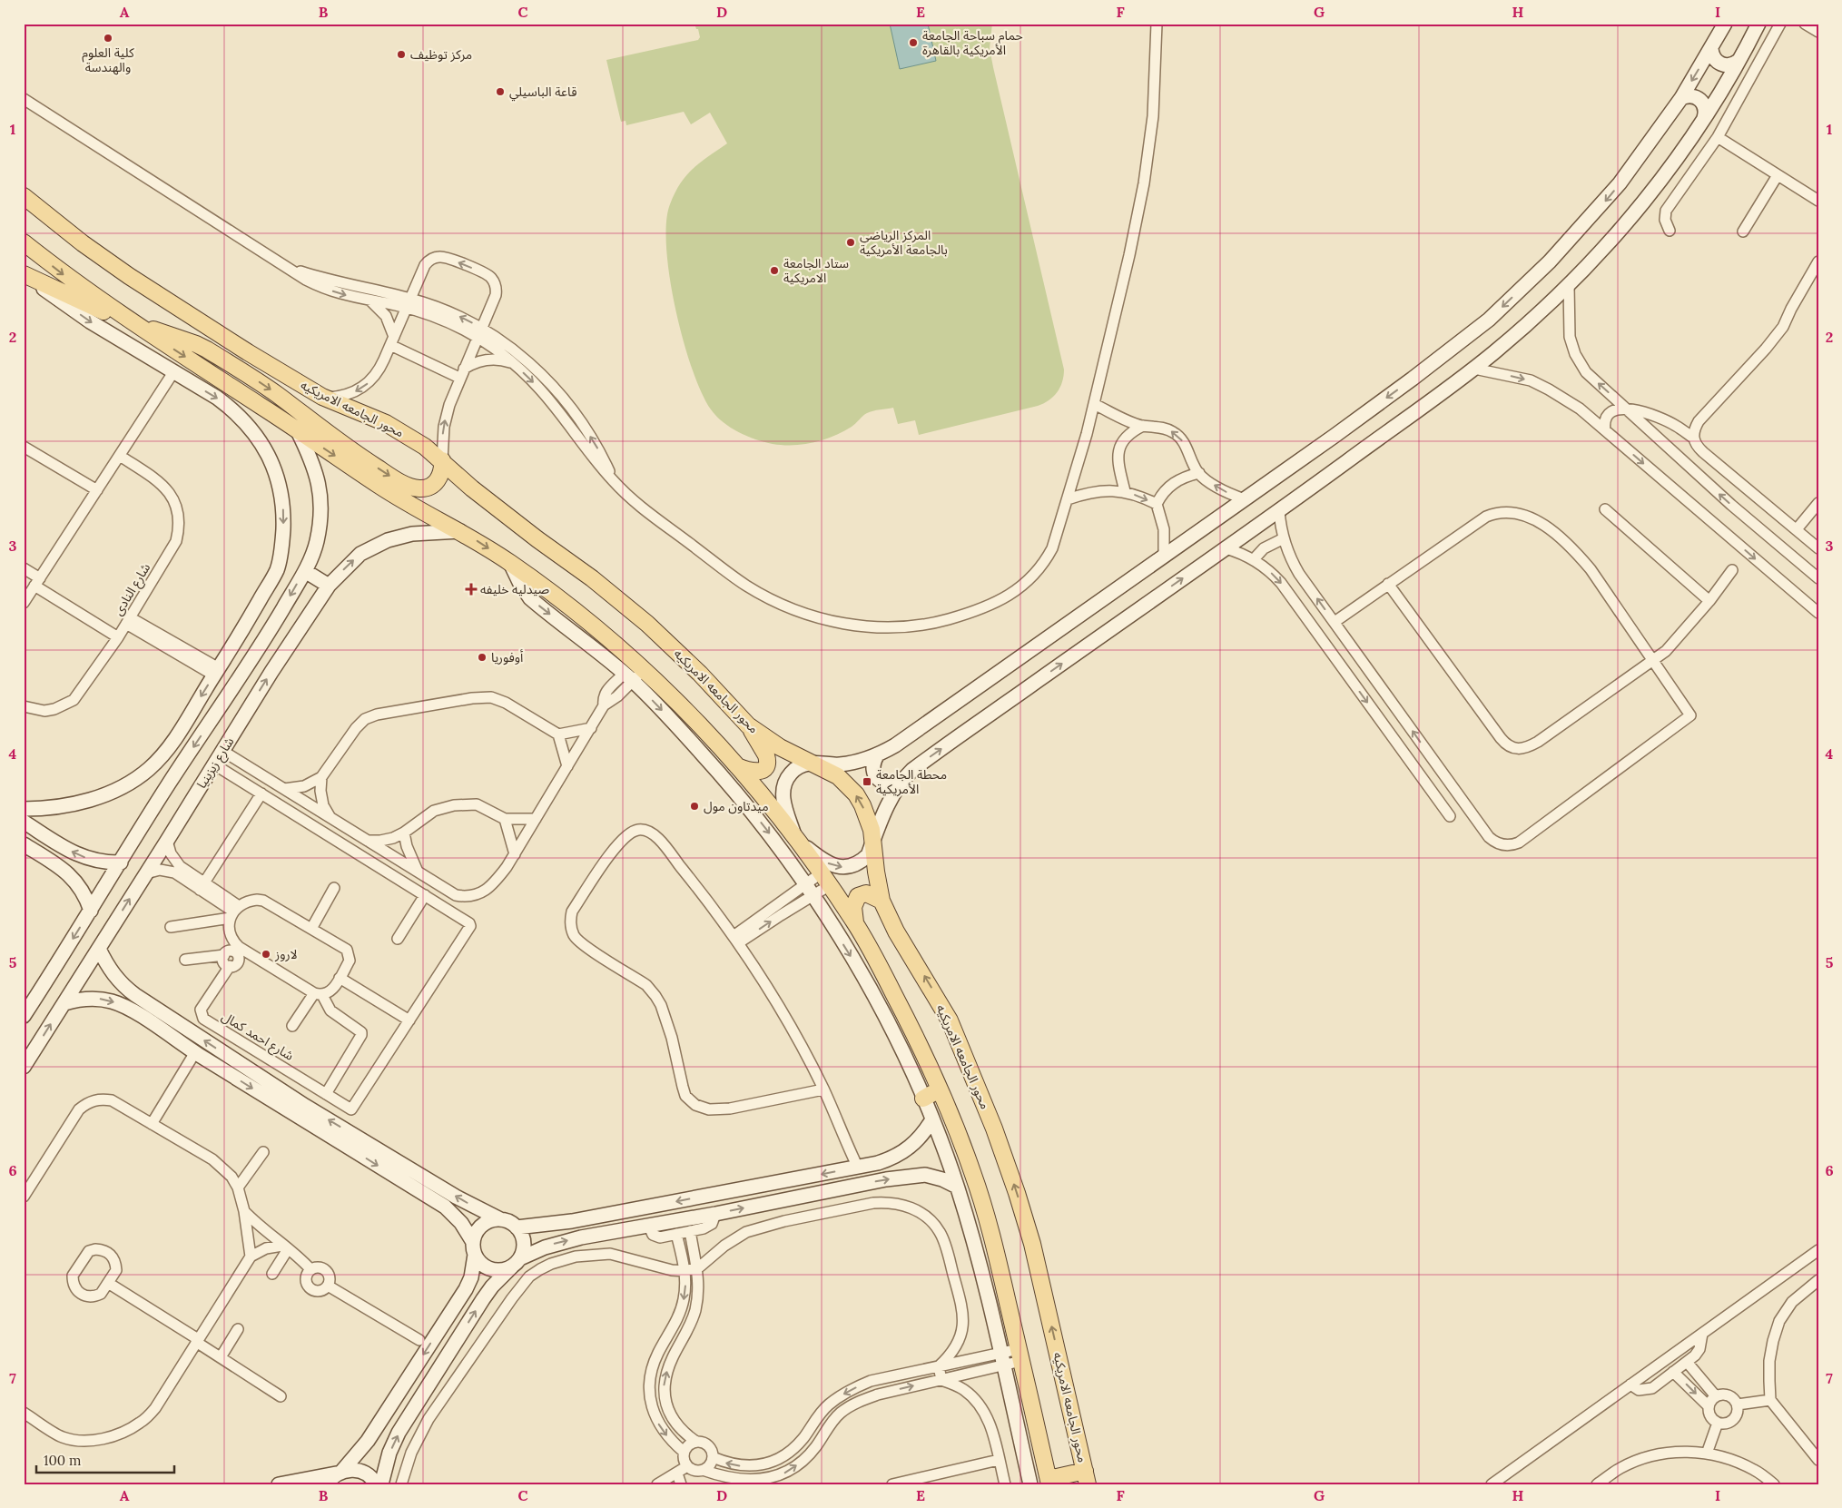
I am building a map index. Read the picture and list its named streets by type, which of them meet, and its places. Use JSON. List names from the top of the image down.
{
  "streets": {
    "main road": ["محور الجامعه الامريكيه"],
    "street": ["شارع النادى", "شارع زيزينيا", "شارع احمد كمال"]
  },
  "places": {
    "other": [
      "كلية العلوم والهندسة",
      "حمام سباحة الجامعة الأمريكية بالقاهرة",
      "مركز توظيف",
      "قاعة الباسيلي",
      "المركز الرياضي بالجامعة الأمريكية",
      "ستاد الجامعة الامريكية",
      "أوفوريا",
      "ميدتاون مول",
      "لاروز"
    ],
    "health": ["صيدليه خليفه"],
    "transit": ["محطة الجامعة الأمريكية"]
  },
  "scale_bar": "100 m",
  "grid": {
    "columns": [
      "A",
      "B",
      "C",
      "D",
      "E",
      "F",
      "G",
      "H",
      "I"
    ],
    "rows": [
      "1",
      "2",
      "3",
      "4",
      "5",
      "6",
      "7"
    ]
  }
}
